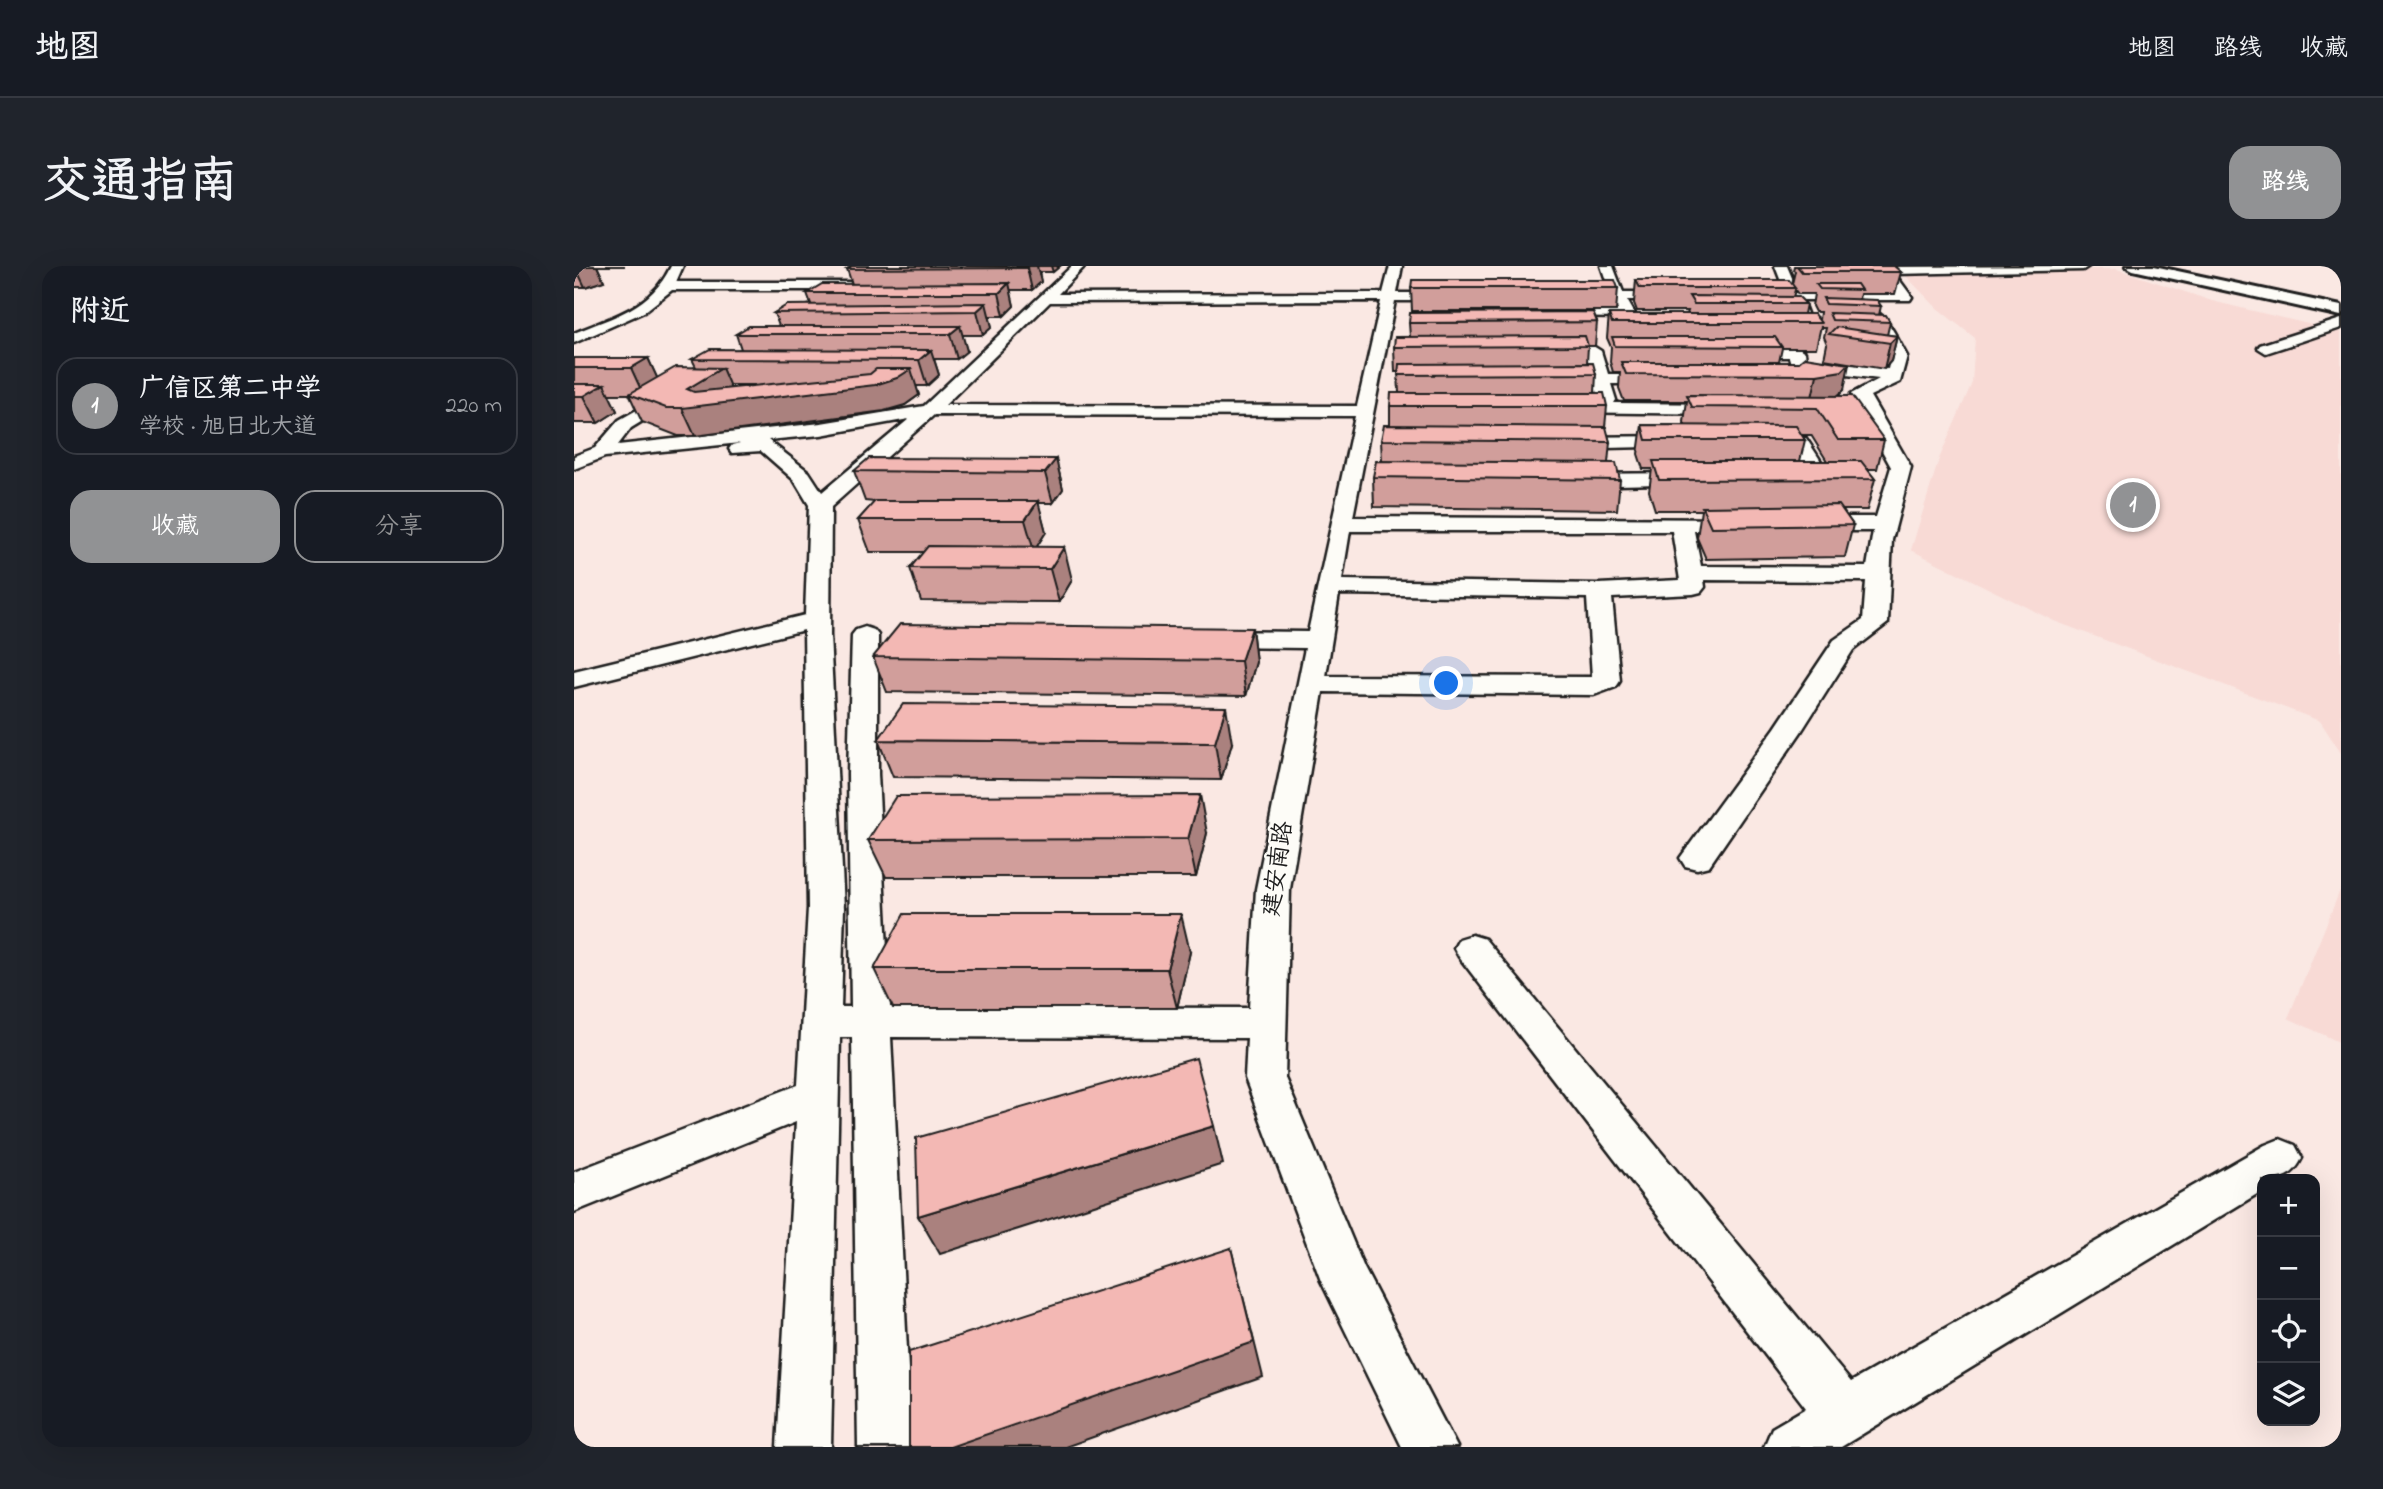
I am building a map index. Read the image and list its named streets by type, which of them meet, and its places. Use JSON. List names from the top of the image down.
{
  "streets": {
    "street": ["建安南路"]
  },
  "page": {
    "header": "地图",
    "nav": ["地图", "路线", "收藏"],
    "title": "交通指南",
    "buttons": [
      "路线",
      ["收藏", "分享"]
    ],
    "heading": "附近",
    "list": [
      {
        "mark": "1",
        "name": "广信区第二中学",
        "note": "学校 · 旭日北大道",
        "value": "220 m"
      }
    ],
    "pins": "1",
    "map_buttons": ["+", "−"]
  }
}
